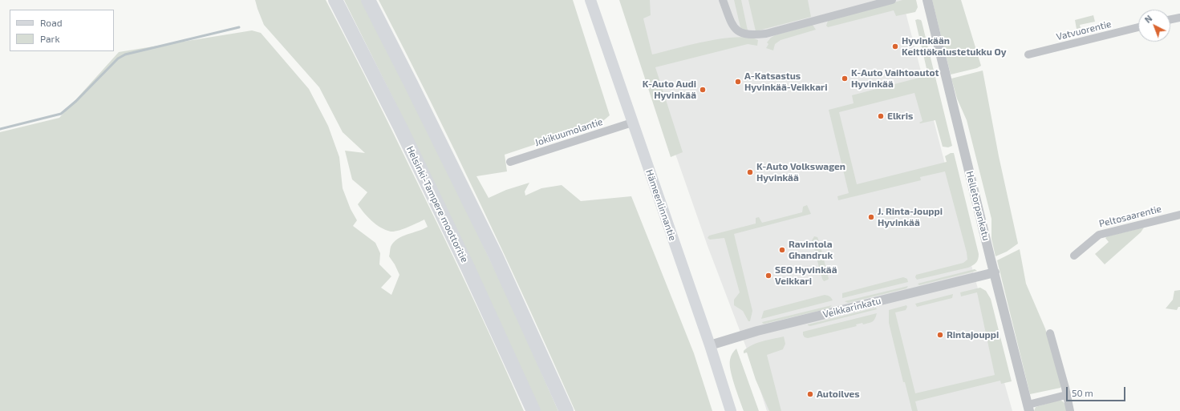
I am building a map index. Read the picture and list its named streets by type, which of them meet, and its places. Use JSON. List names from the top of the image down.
{
  "streets": {
    "highway": ["Helsinki-Tampere moottoritie"],
    "main road": ["Hämeenlinnantie"],
    "street": [
      "Vatvuorentie",
      "Jokikuumolantie",
      "Helletorpankatu",
      "Peltosaarentie",
      "Veikkarinkatu"
    ]
  },
  "crossings": [
    ["Jokikuumolantie", "Hämeenlinnantie"],
    ["Hämeenlinnantie", "Veikkarinkatu"],
    ["Helletorpankatu", "Veikkarinkatu"]
  ],
  "places": [
    "Hyvinkään Keittiökalustetukku Oy",
    "K-Auto Vaihtoautot Hyvinkää",
    "A-Katsastus Hyvinkää-Veikkari",
    "K-Auto Audi Hyvinkää",
    "Elkris",
    "K-Auto Volkswagen Hyvinkää",
    "J. Rinta-Jouppi Hyvinkää",
    "Ravintola Ghandruk",
    "SEO Hyvinkää Veikkari",
    "Rintajouppi",
    "Autoilves"
  ],
  "legend": ["Road", "Park"],
  "scale_bar": "50 m",
  "north": "top left"
}
